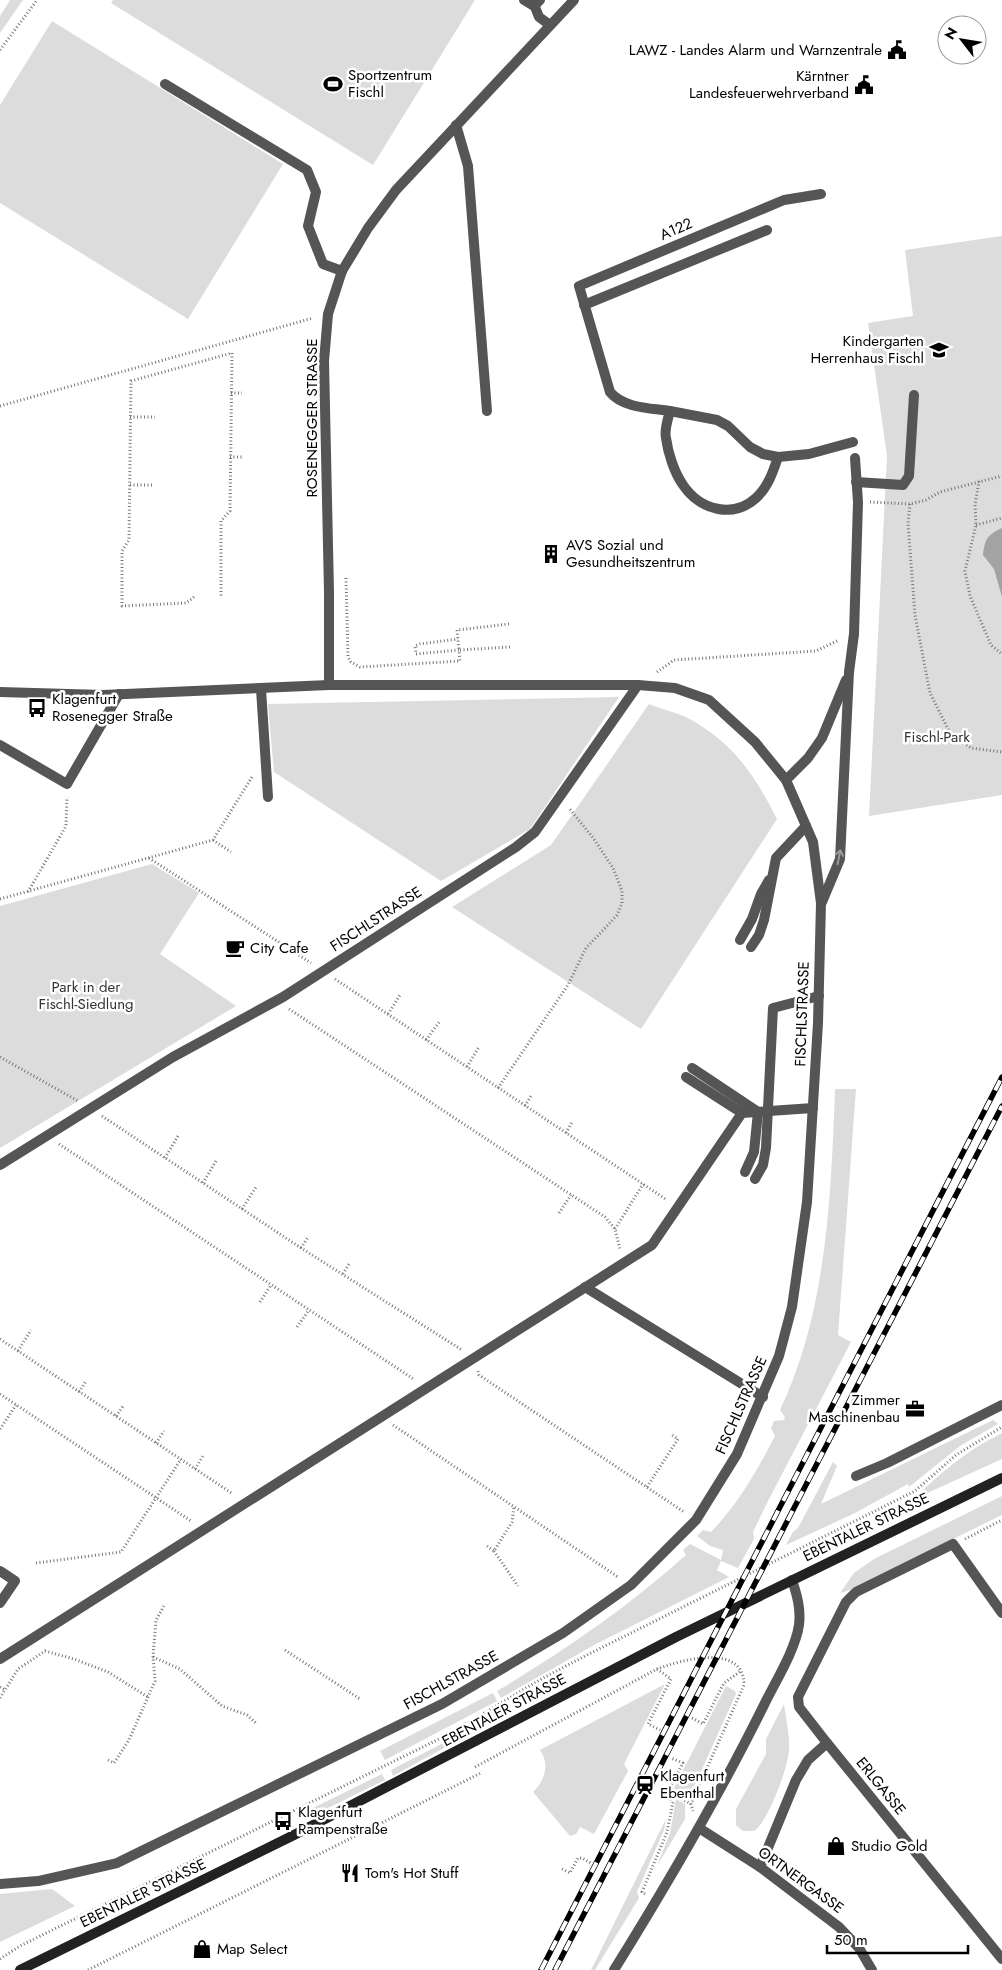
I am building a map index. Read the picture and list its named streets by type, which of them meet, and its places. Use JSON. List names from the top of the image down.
{
  "streets": {
    "main road": ["EBENTALER STRASSE"],
    "street": [
      "A122",
      "ROSENEGGER STRASSE",
      "FISCHLSTRASSE",
      "ERLGASSE",
      "ORTNERGASSE"
    ]
  },
  "crossings": [
    ["ROSENEGGER STRASSE", "FISCHLSTRASSE"]
  ],
  "parks": ["Fischl-Park", "Park in der Fischl-Siedlung"],
  "places": {
    "public building": ["LAWZ - Landes Alarm und Warnzentrale", "Kärntner Landesfeuerwehrverband"],
    "sports": ["Sportzentrum Fischl"],
    "school or university": ["Kindergarten Herrenhaus Fischl"],
    "building": ["AVS Sozial und Gesundheitszentrum"],
    "bus stop": ["Klagenfurt Rosenegger Straße", "Klagenfurt Rampenstraße"],
    "cafe": ["City Cafe"],
    "office": ["Zimmer Maschinenbau"],
    "station": ["Klagenfurt Ebenthal"],
    "shop": ["Studio Gold", "Map Select"],
    "restaurant": ["Tom's Hot Stuff"]
  },
  "scale_bar": "50 m",
  "north": "top left"
}
